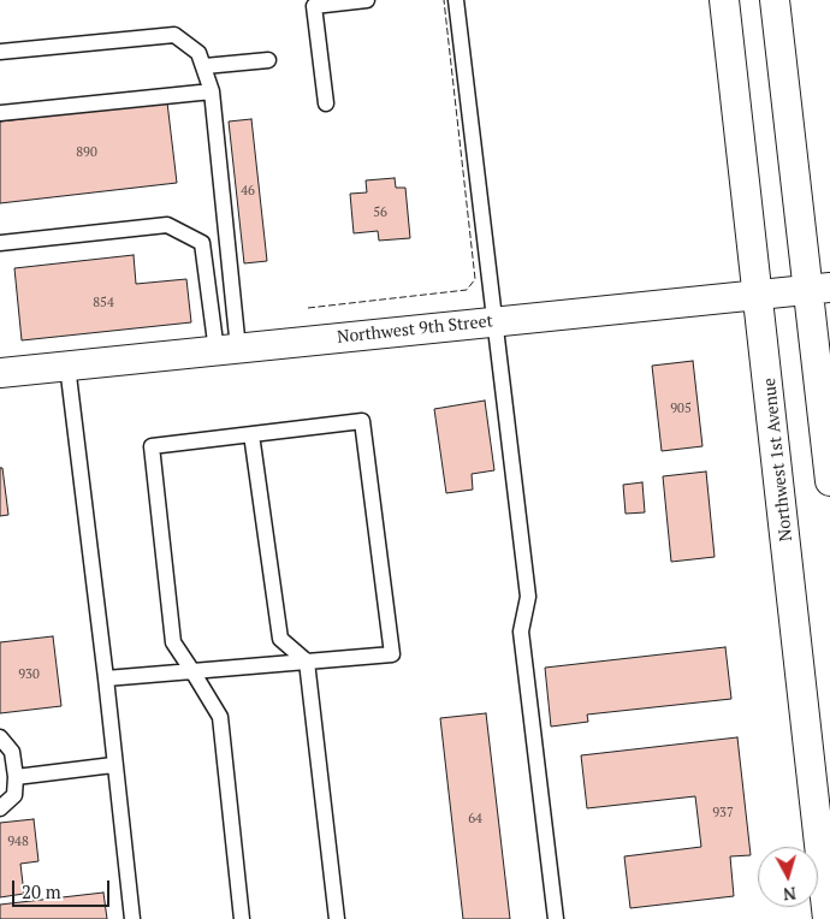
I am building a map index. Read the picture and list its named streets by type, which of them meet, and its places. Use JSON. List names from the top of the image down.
{
  "streets": {
    "street": ["Northwest 9th Street", "Northwest 1st Avenue"]
  },
  "crossings": [
    ["Northwest 9th Street", "Northwest 1st Avenue"]
  ],
  "house_numbers": [
    "890",
    "46",
    "56",
    "854",
    "905",
    "930",
    "937",
    "64",
    "948"
  ],
  "scale_bar": "20 m",
  "north": "bottom"
}
